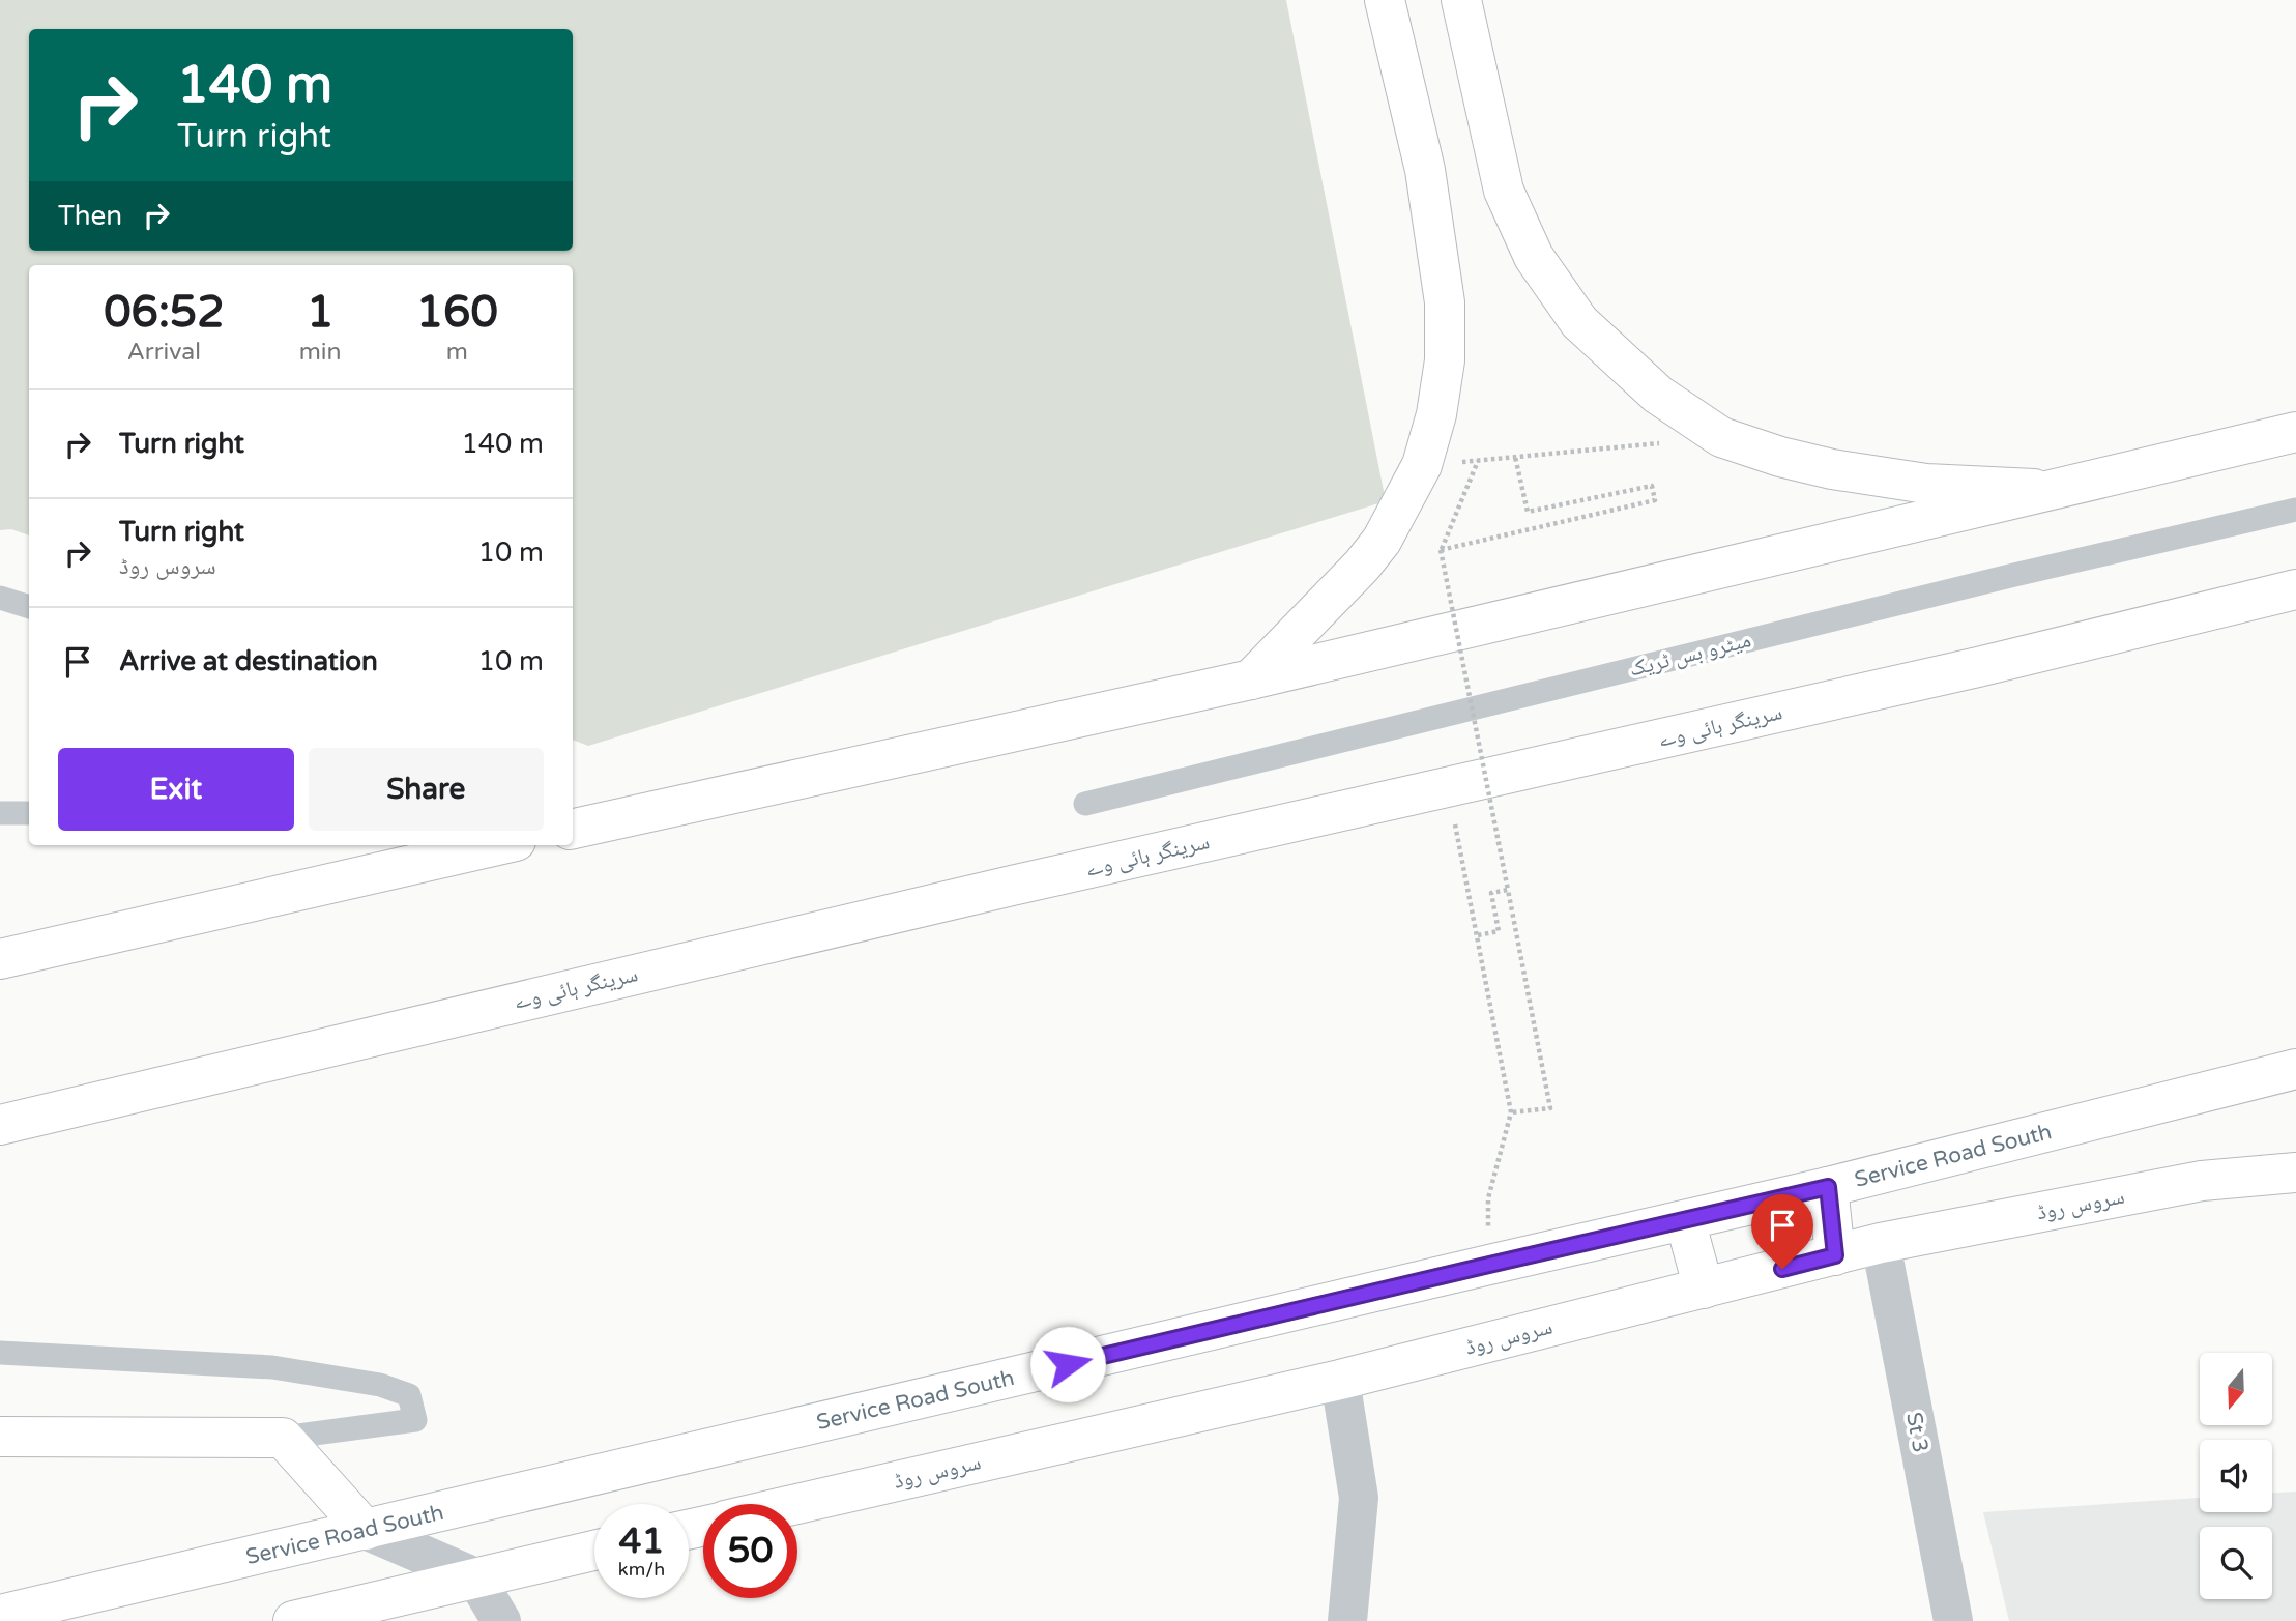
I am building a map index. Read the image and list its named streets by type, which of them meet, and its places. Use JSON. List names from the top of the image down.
{
  "streets": {
    "main road": ["سرینگر ہائی وے", "Service Road South", "سروس روڈ"],
    "street": ["St 3"],
    "lane": ["میٹرو بس ٹریک"]
  },
  "crossings": [
    ["سروس روڈ", "St 3"]
  ],
  "north": "bottom",
  "page": {
    "turn": ["140 m", "Turn right"],
    "then": "Then",
    "eta": [
      "06:52",
      "Arrival",
      "1",
      "min",
      "160",
      "m"
    ],
    "list": [
      {
        "name": "Turn right",
        "value": "140 m"
      },
      {
        "name": "Turn right",
        "note": "سروس روڈ",
        "value": "10 m"
      },
      {
        "name": "Arrive at destination",
        "value": "10 m"
      }
    ],
    "buttons": ["Exit", "Share"],
    "speed": "41 km/h",
    "limit": "50"
  }
}
